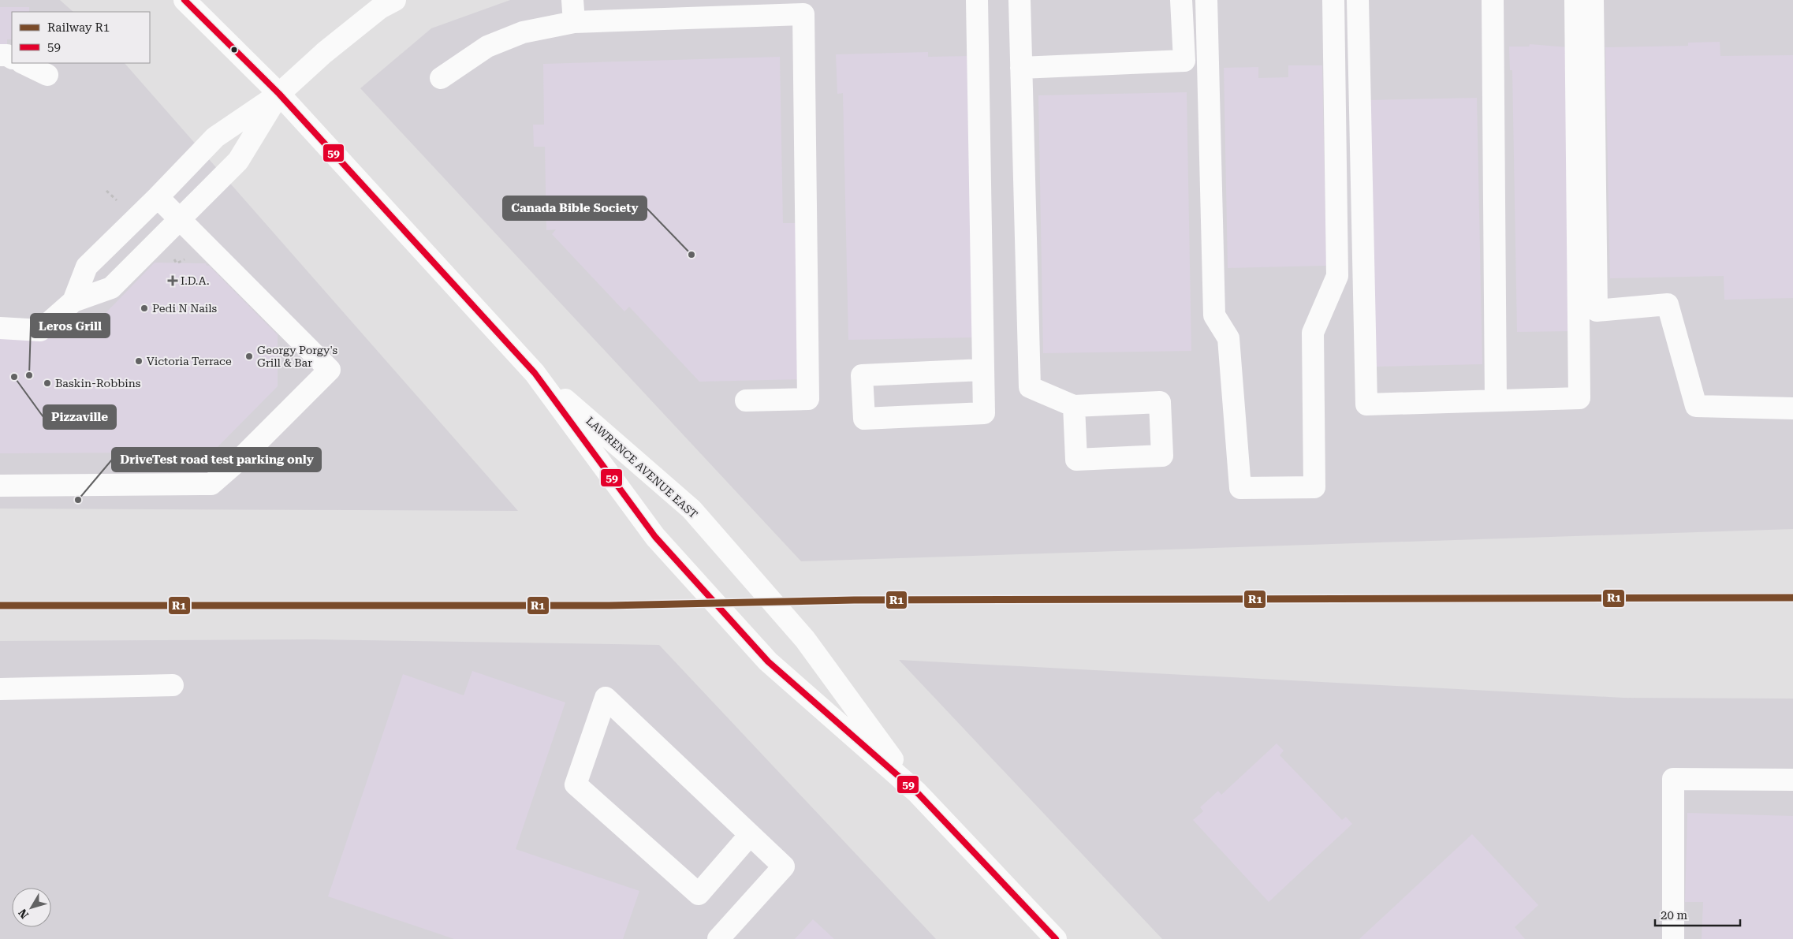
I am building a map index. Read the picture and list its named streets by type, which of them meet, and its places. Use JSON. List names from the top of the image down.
{
  "streets": {
    "main road": ["LAWRENCE AVENUE EAST"]
  },
  "places": {
    "other": [
      "Canada Bible Society",
      "Pedi N Nails",
      "Georgy Porgy's Grill & Bar",
      "Victoria Terrace",
      "Leros Grill",
      "Pizzaville",
      "Baskin-Robbins",
      "DriveTest road test parking only"
    ],
    "health": ["I.D.A."]
  },
  "lines": ["transit line 59", "rail line R1"],
  "legend": ["Railway R1", "59"],
  "scale_bar": "20 m",
  "north": "bottom left"
}
